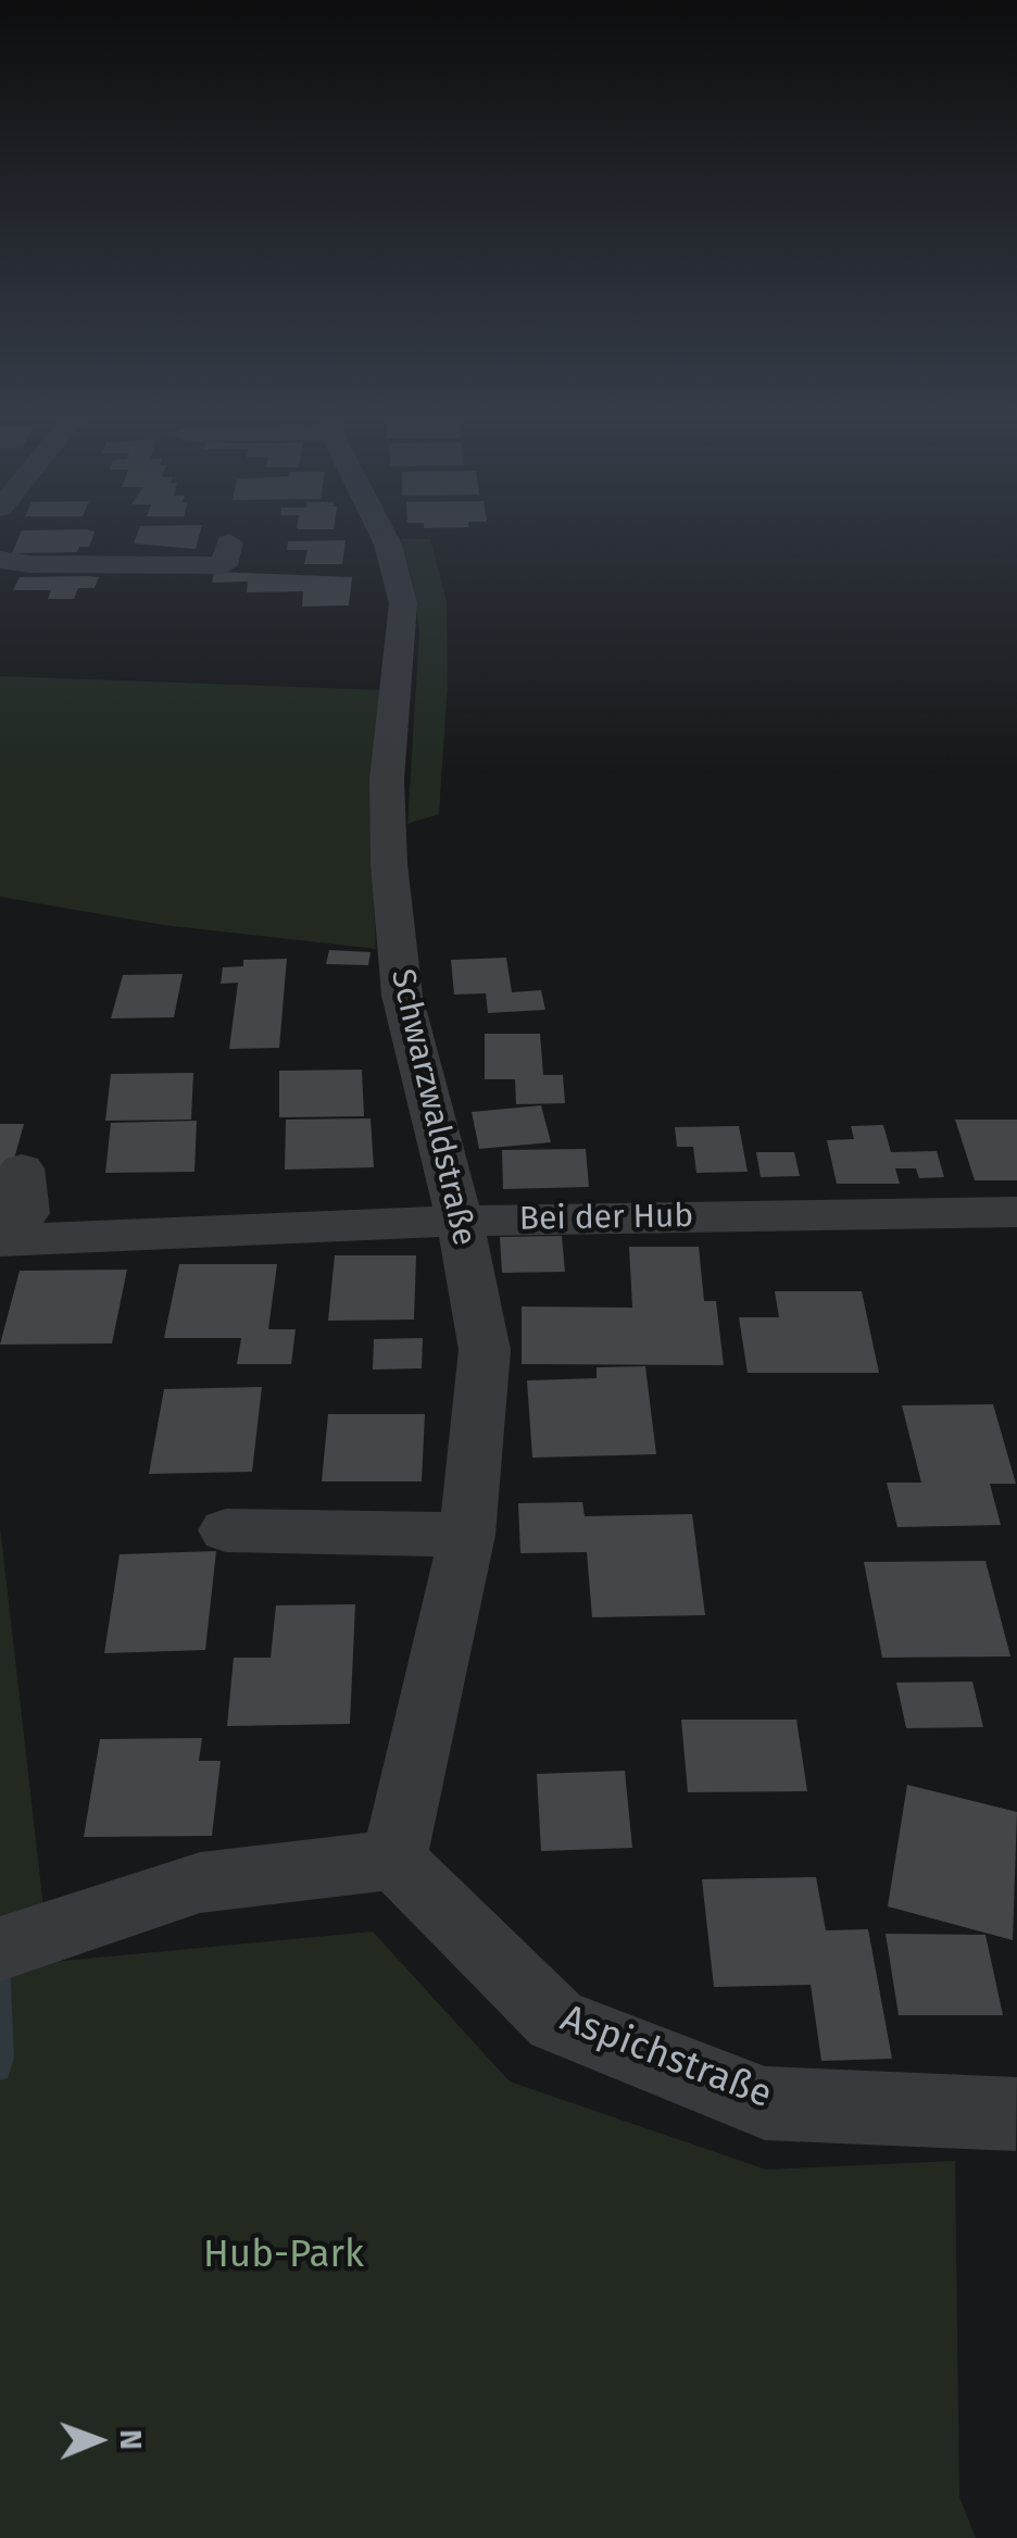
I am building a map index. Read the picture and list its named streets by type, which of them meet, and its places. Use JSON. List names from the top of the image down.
{
  "streets": {
    "street": ["Schwarzwaldstraße", "Bei der Hub", "Aspichstraße"]
  },
  "crossings": [
    ["Schwarzwaldstraße", "Bei der Hub"],
    ["Schwarzwaldstraße", "Aspichstraße"]
  ],
  "parks": ["Hub-Park"],
  "north": "right"
}
